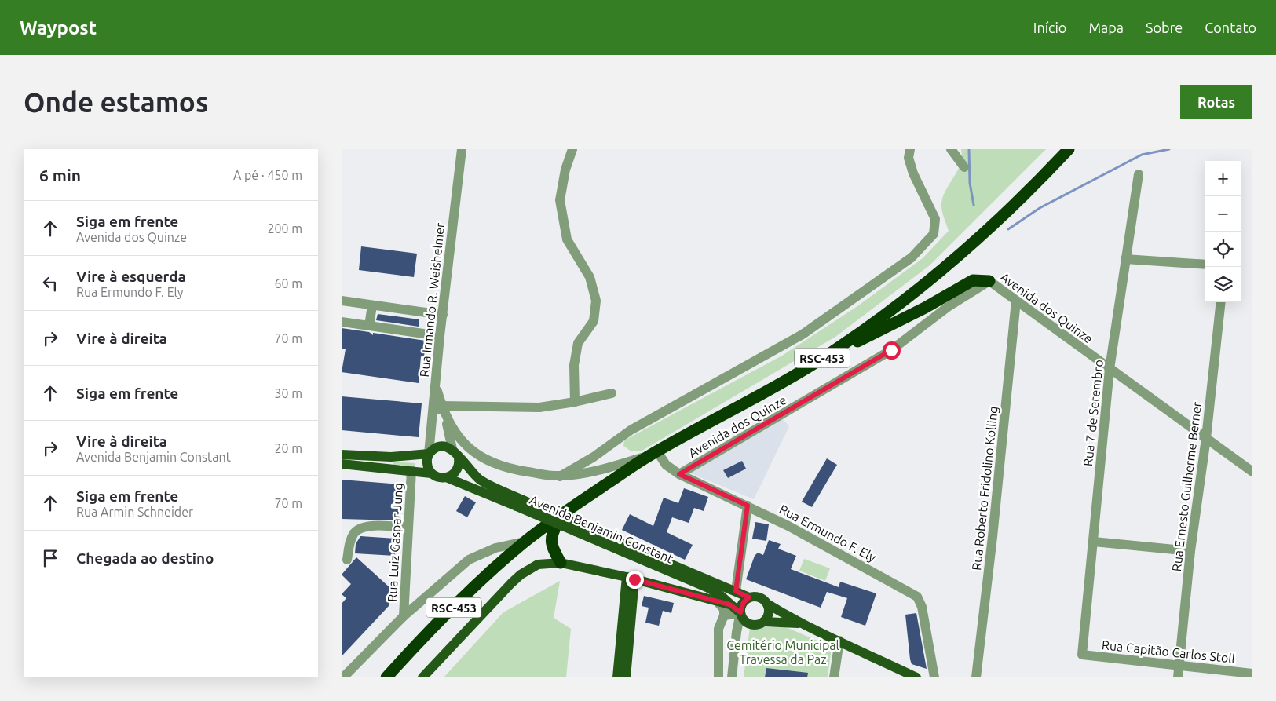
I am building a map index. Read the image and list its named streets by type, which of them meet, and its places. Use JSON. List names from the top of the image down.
{
  "streets": {
    "highway": ["RSC-453"],
    "main road": ["Avenida Benjamin Constant"],
    "street": [
      "Rua Irmando R. Weishelmer",
      "Avenida dos Quinze",
      "Rua 7 de Setembro",
      "Rua Ernesto Guilherme Berner",
      "Rua Roberto Fridolino Kolling",
      "Rua Ermundo F. Ely",
      "Rua Luiz Gaspar Jung",
      "Rua Capitão Carlos Stoll"
    ]
  },
  "crossings": [
    ["Rua Irmando R. Weishelmer", "Avenida Benjamin Constant"],
    ["Avenida dos Quinze", "Rua 7 de Setembro"],
    ["Avenida dos Quinze", "Rua Ernesto Guilherme Berner"],
    ["Avenida dos Quinze", "Rua Roberto Fridolino Kolling"],
    ["Avenida dos Quinze", "Rua Ermundo F. Ely"],
    ["RSC-453", "Rua Ermundo F. Ely"],
    ["Rua 7 de Setembro", "Rua Capitão Carlos Stoll"],
    ["Rua Ernesto Guilherme Berner", "Rua Capitão Carlos Stoll"]
  ],
  "parks": ["Cemitério Municipal Travessa da Paz"],
  "page": {
    "header": "Waypost",
    "nav": [
      "Início",
      "Mapa",
      "Sobre",
      "Contato"
    ],
    "buttons": "Rotas",
    "title": "Onde estamos",
    "heading": ["6 min", "A pé · 450 m"],
    "map_buttons": ["+", "−"],
    "list": [
      ["Siga em frente", "Avenida dos Quinze", "200 m"],
      ["Vire à esquerda", "Rua Ermundo F. Ely", "60 m"],
      ["Vire à direita", "70 m"],
      ["Siga em frente", "30 m"],
      ["Vire à direita", "Avenida Benjamin Constant", "20 m"],
      ["Siga em frente", "Rua Armin Schneider", "70 m"],
      "Chegada ao destino"
    ]
  }
}
